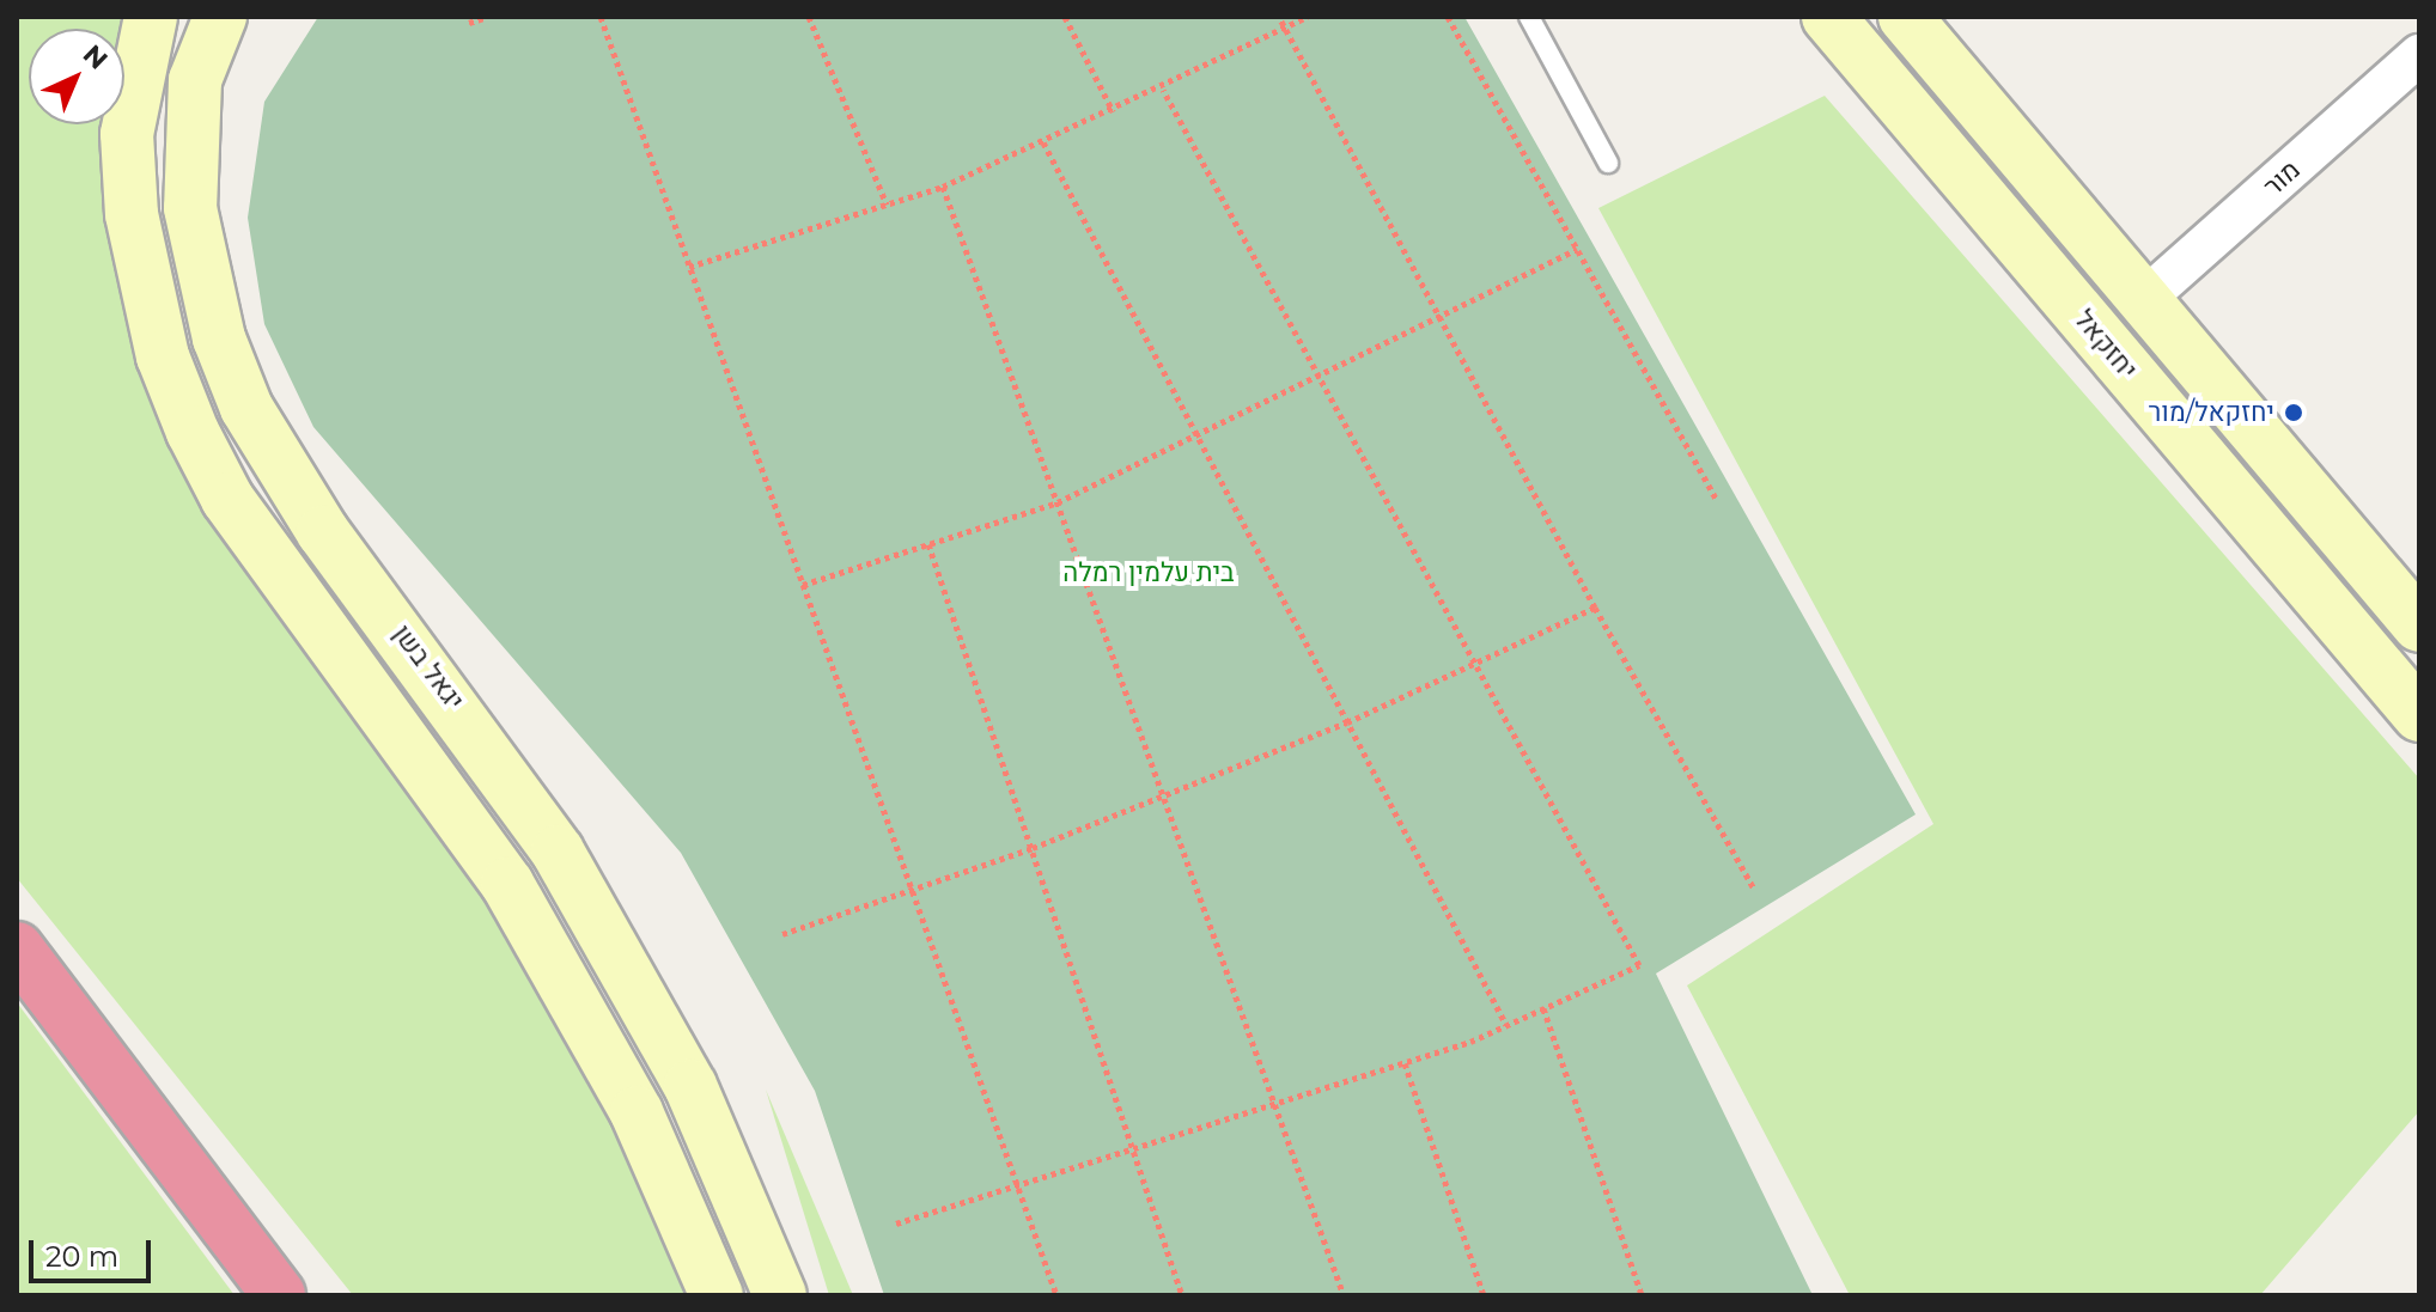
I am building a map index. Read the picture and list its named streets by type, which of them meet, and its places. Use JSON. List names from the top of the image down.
{
  "streets": {
    "main road": ["יחזקאל", "יגאל בשן"],
    "street": ["מור"]
  },
  "parks": ["בית עלמין רמלה"],
  "places": ["יחזקאל/מור"],
  "scale_bar": "20 m",
  "north": "top right"
}
